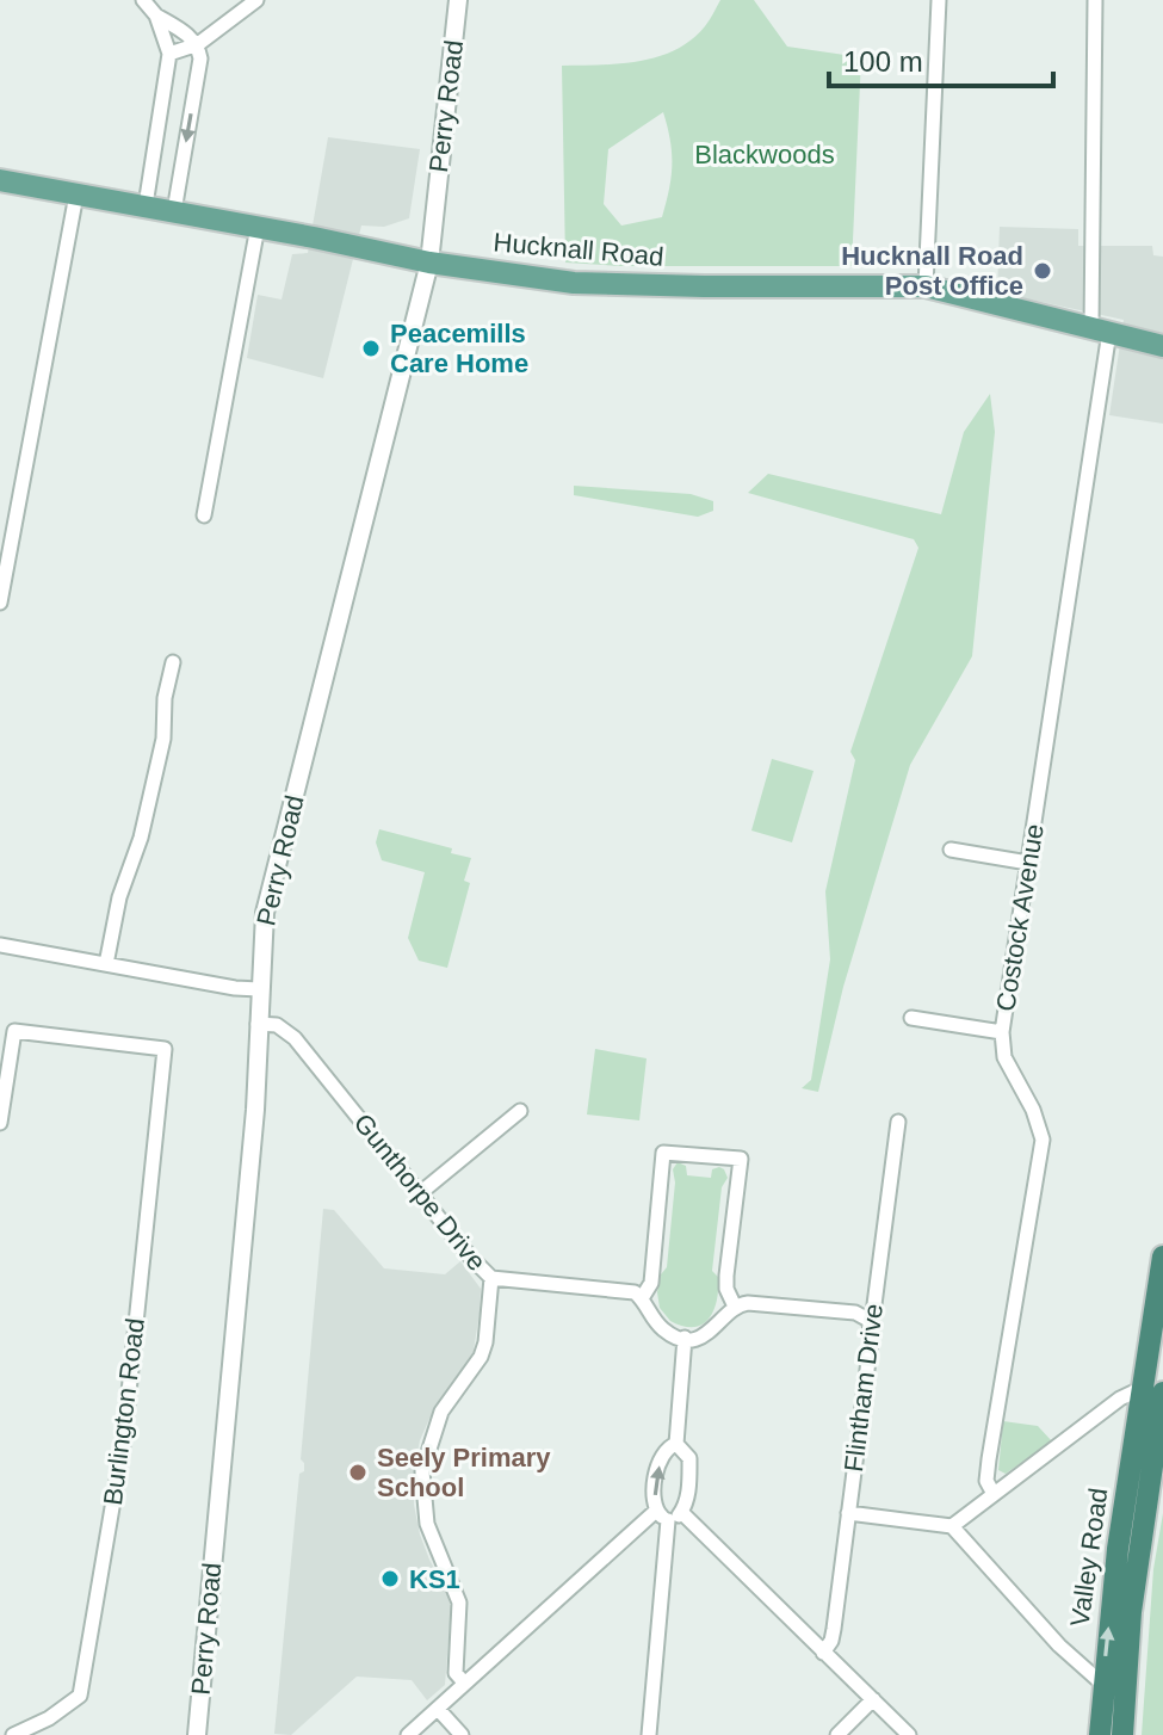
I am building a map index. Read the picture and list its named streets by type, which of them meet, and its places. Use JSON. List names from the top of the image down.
{
  "streets": {
    "highway": ["Valley Road"],
    "main road": ["Hucknall Road"],
    "street": [
      "Perry Road",
      "Costock Avenue",
      "Gunthorpe Drive",
      "Flintham Drive",
      "Burlington Road"
    ]
  },
  "crossings": [
    ["Perry Road", "Hucknall Road"],
    ["Perry Road", "Gunthorpe Drive"],
    ["Hucknall Road", "Costock Avenue"]
  ],
  "parks": ["Blackwoods"],
  "places": [
    "Hucknall Road Post Office",
    "Peacemills Care Home",
    "Seely Primary School",
    "KS1"
  ],
  "scale_bar": "100 m"
}
